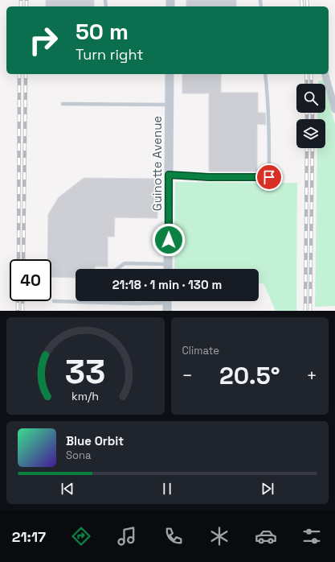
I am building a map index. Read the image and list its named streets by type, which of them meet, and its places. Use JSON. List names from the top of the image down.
{
  "streets": {
    "street": ["Guinotte Avenue"]
  },
  "page": {
    "turn": ["50 m", "Turn right"],
    "limit": "40",
    "trip": "21:18 · 1 min · 130 m",
    "tile": "Climate",
    "heat": ["−", "20.5°", "+"],
    "song": ["Blue Orbit", "Sona"],
    "tabs": "21:17",
    "gauge": ["33", "km/h"]
  }
}
